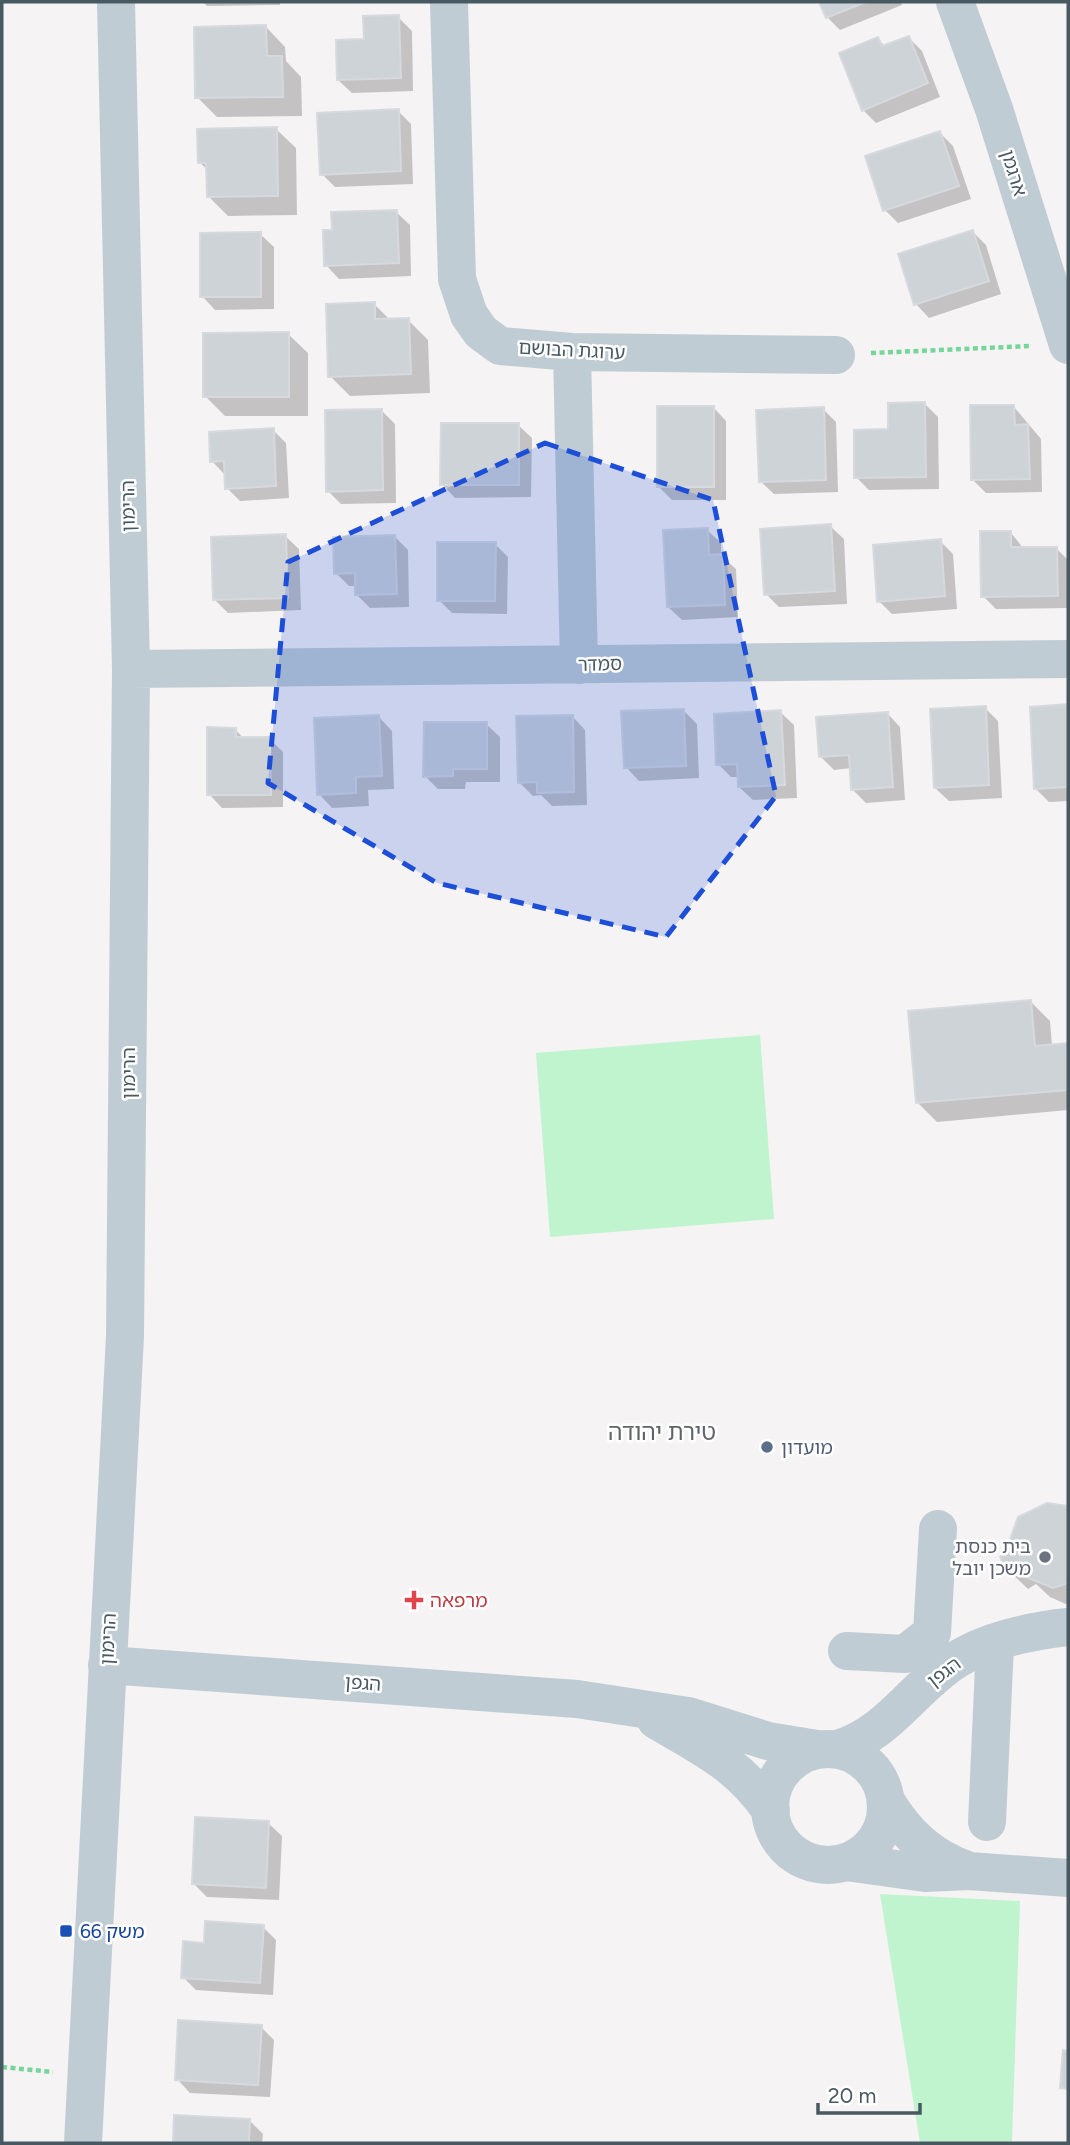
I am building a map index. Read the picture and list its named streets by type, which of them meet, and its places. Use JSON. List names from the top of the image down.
{
  "streets": {
    "street": [
      "ארגמן",
      "ערוגת הבושם",
      "הרימון",
      "סמדר",
      "הגפן"
    ]
  },
  "crossings": [
    ["הרימון", "סמדר"],
    ["הרימון", "הגפן"]
  ],
  "districts": ["טירת יהודה"],
  "places": {
    "other": ["מועדון", "בית כנסת משכן יובל"],
    "health": ["מרפאה"],
    "transit": ["משק 66"]
  },
  "scale_bar": "20 m"
}
